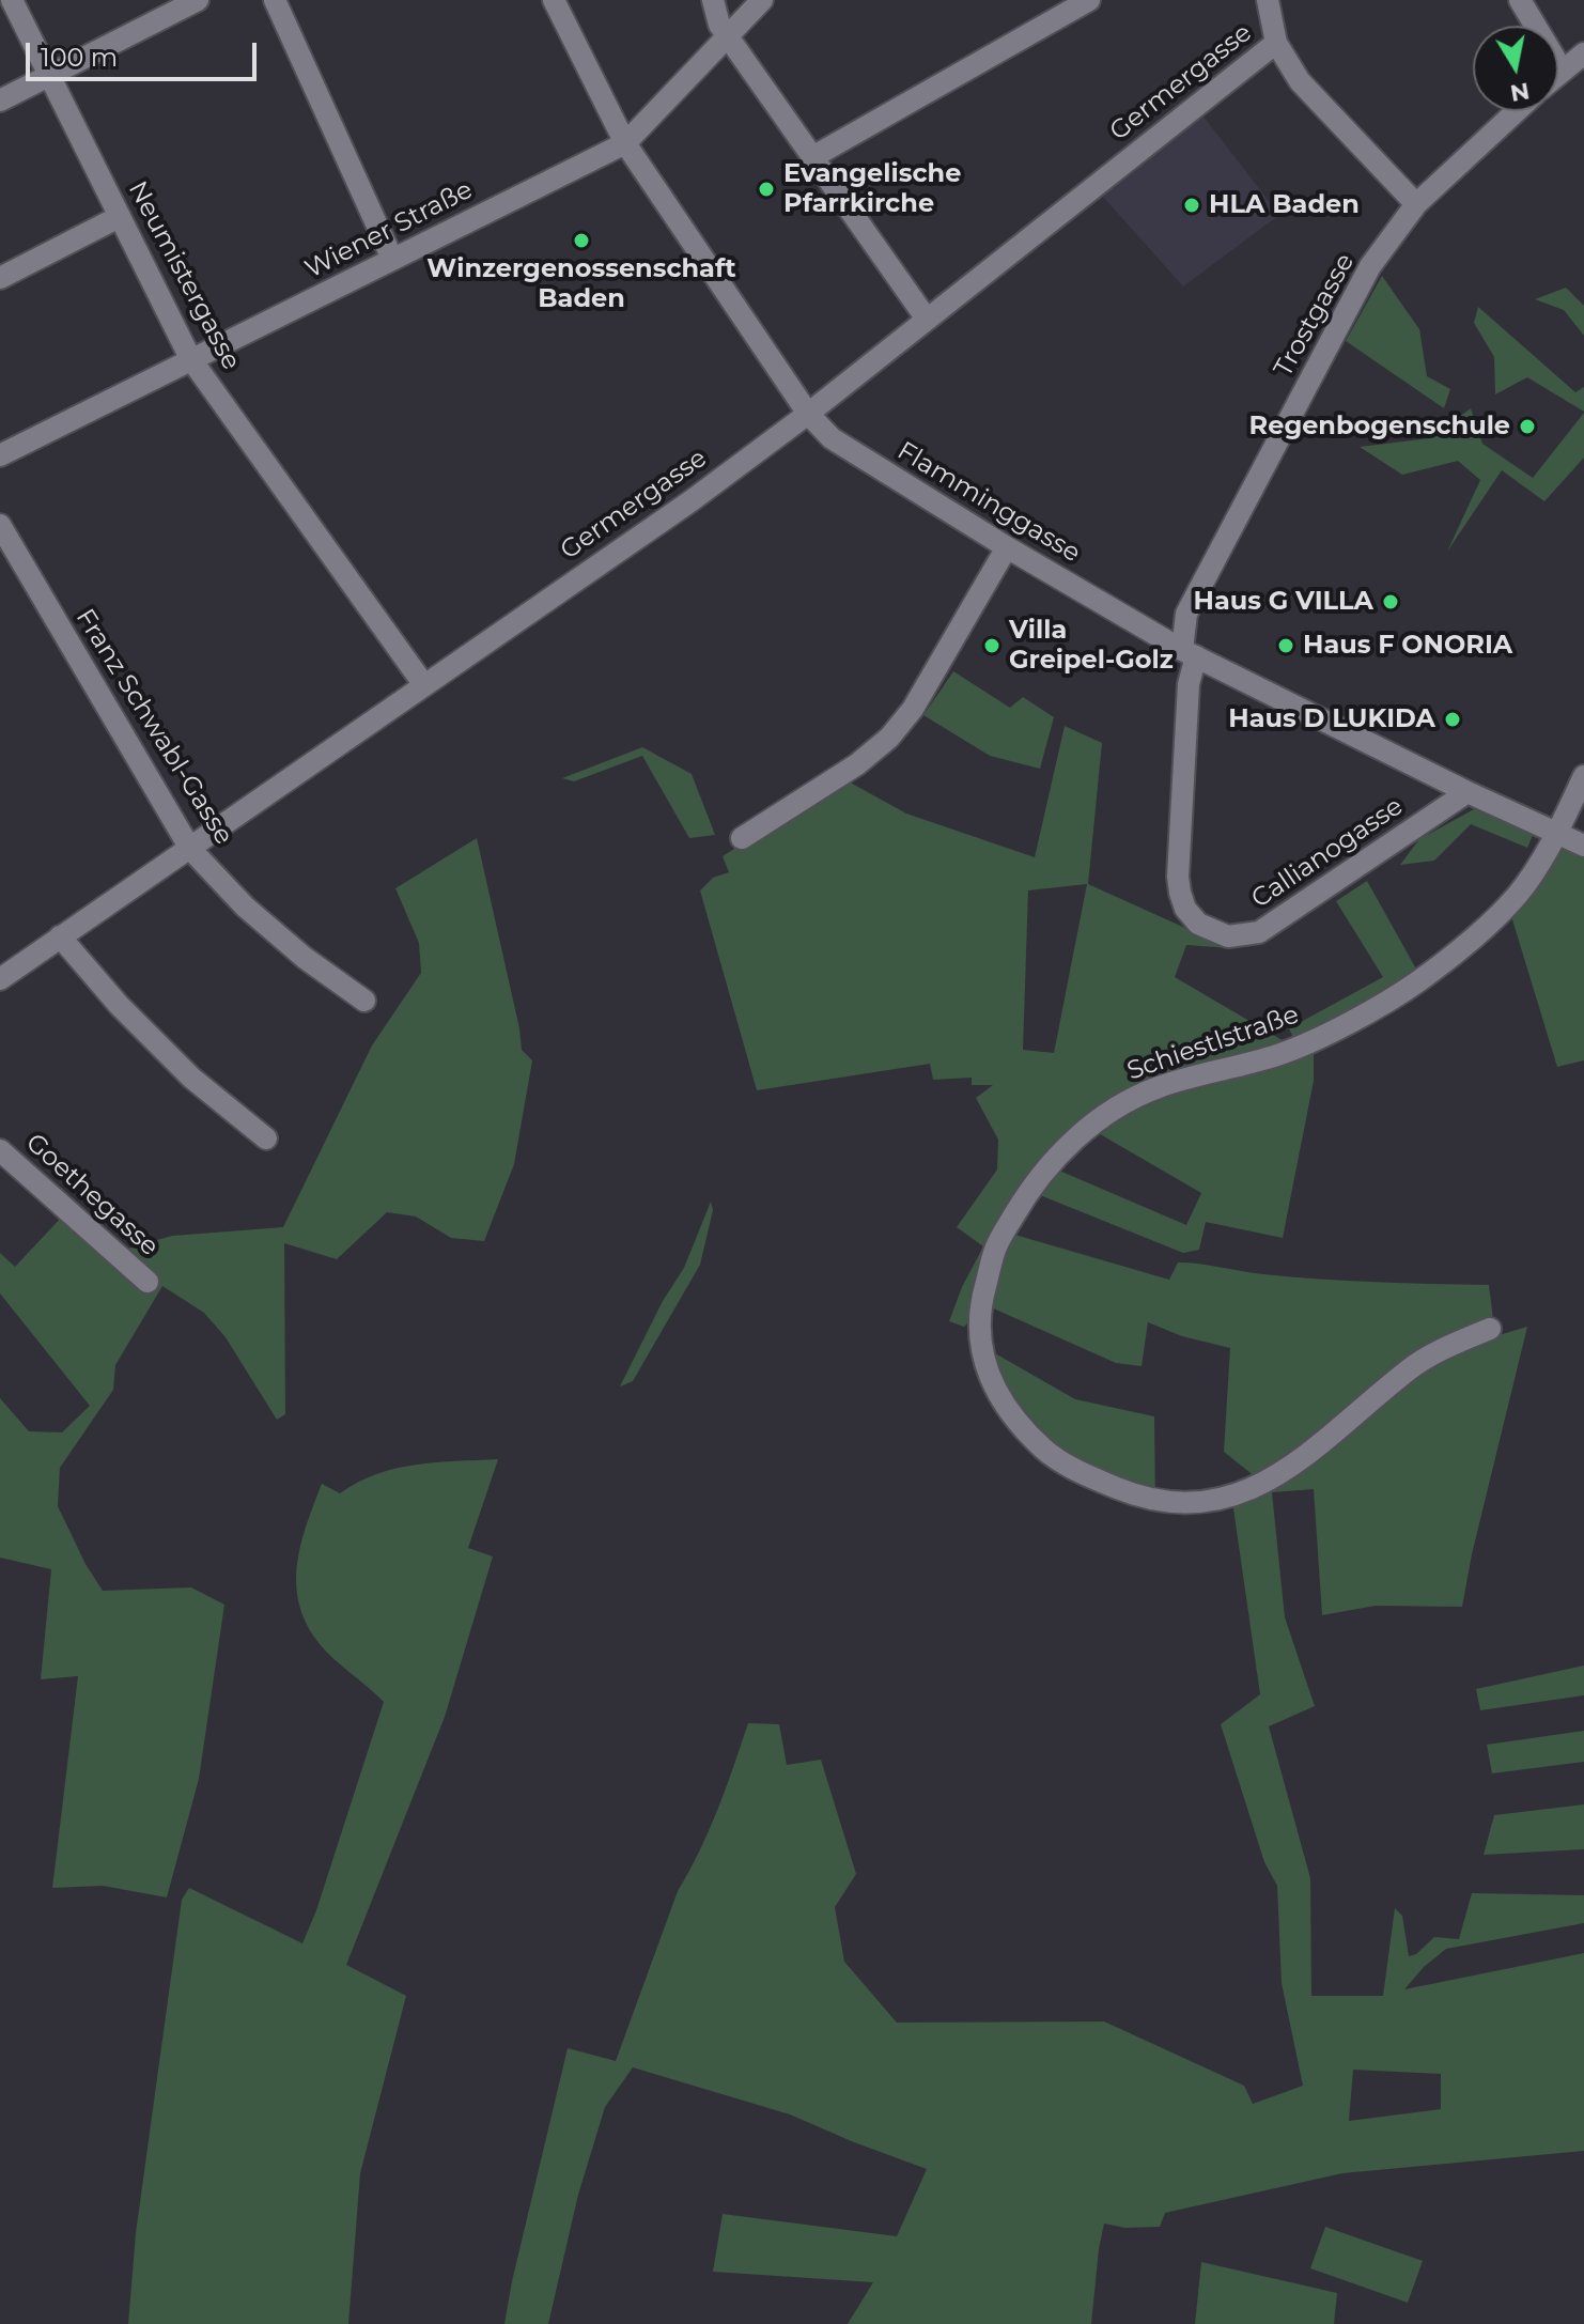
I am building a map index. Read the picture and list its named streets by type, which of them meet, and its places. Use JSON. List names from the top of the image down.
{
  "streets": {
    "street": [
      "Germergasse",
      "Wiener Straße",
      "Neumistergasse",
      "Trostgasse",
      "Flamminggasse",
      "Franz Schwabl-Gasse",
      "Callianogasse",
      "Schiestlstraße",
      "Goethegasse"
    ]
  },
  "crossings": [
    ["Germergasse", "Neumistergasse"],
    ["Germergasse", "Flamminggasse"],
    ["Germergasse", "Franz Schwabl-Gasse"],
    ["Wiener Straße", "Neumistergasse"],
    ["Wiener Straße", "Flamminggasse"],
    ["Trostgasse", "Flamminggasse"],
    ["Trostgasse", "Callianogasse"],
    ["Flamminggasse", "Callianogasse"],
    ["Flamminggasse", "Schiestlstraße"]
  ],
  "places": [
    "Evangelische Pfarrkirche",
    "HLA Baden",
    "Winzergenossenschaft Baden",
    "Regenbogenschule",
    "Haus G VILLA",
    "Villa Greipel-Golz",
    "Haus F ONORIA",
    "Haus D LUKIDA"
  ],
  "scale_bar": "100 m",
  "north": "bottom"
}
